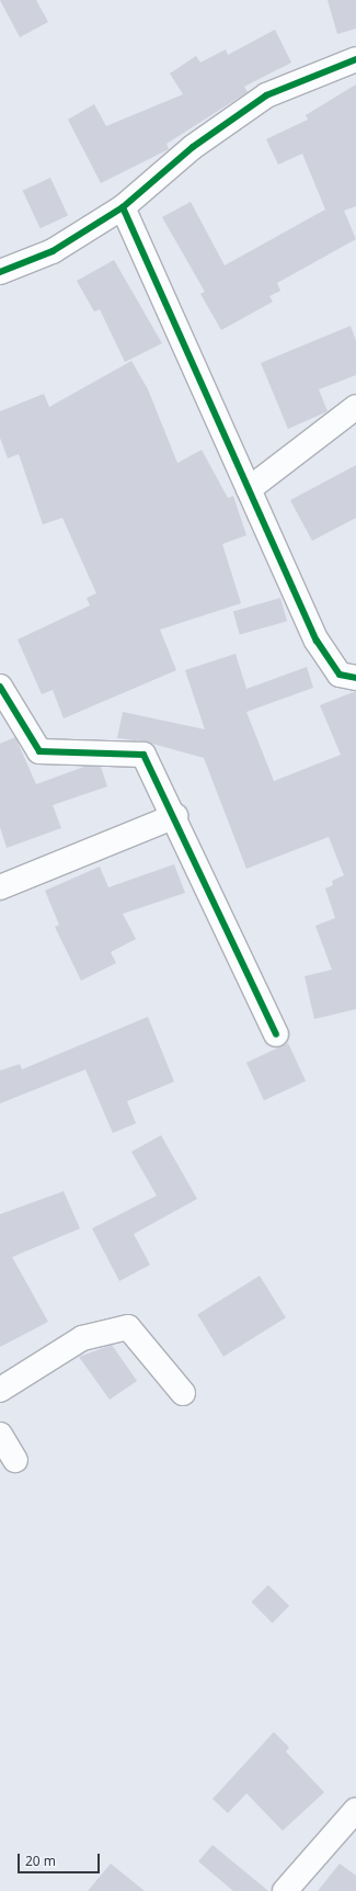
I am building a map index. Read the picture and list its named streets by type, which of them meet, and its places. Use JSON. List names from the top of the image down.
{
  "scale_bar": "20 m"
}
